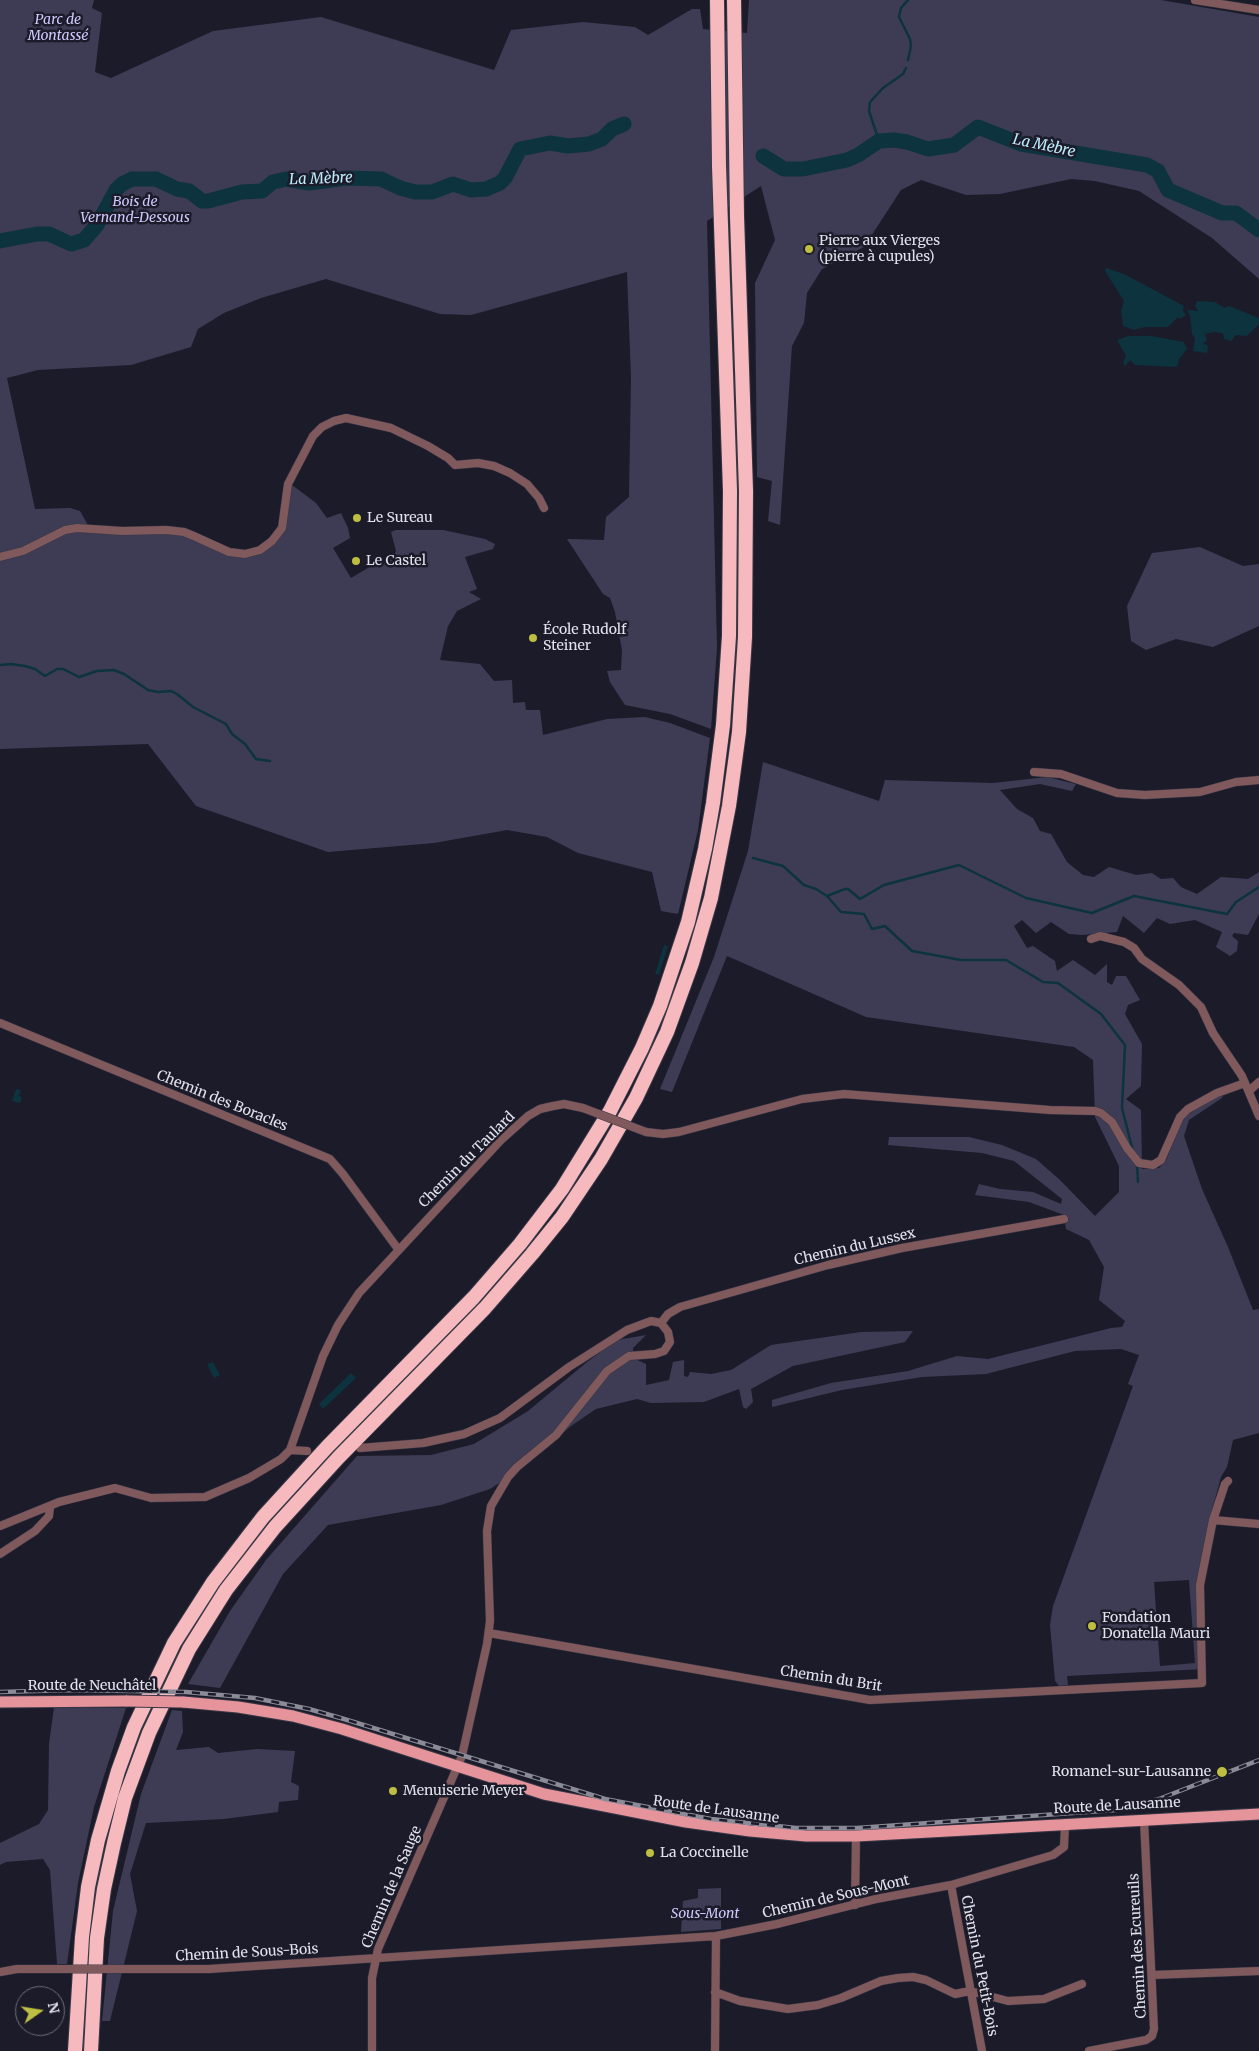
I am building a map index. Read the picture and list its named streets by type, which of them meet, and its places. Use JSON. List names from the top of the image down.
{
  "streets": {
    "main road": ["Route de Neuchâtel", "Route de Lausanne"],
    "street": [
      "Chemin des Boracles",
      "Chemin du Taulard",
      "Chemin du Lussex",
      "Chemin du Brit",
      "Chemin de la Sauge",
      "Chemin de Sous-Mont",
      "Chemin des Ecureuils",
      "Chemin de Sous-Bois",
      "Chemin du Petit-Bois"
    ]
  },
  "crossings": [
    ["Chemin des Boracles", "Chemin du Taulard"],
    ["Chemin du Lussex", "Chemin de la Sauge"],
    ["Chemin du Brit", "Chemin de la Sauge"],
    ["Route de Neuchâtel", "Route de Lausanne"],
    ["Route de Lausanne", "Chemin de la Sauge"],
    ["Route de Lausanne", "Chemin de Sous-Mont"],
    ["Route de Lausanne", "Chemin des Ecureuils"],
    ["Chemin de la Sauge", "Chemin de Sous-Mont"],
    ["Chemin de la Sauge", "Chemin de Sous-Bois"],
    ["Chemin de Sous-Mont", "Chemin de Sous-Bois"],
    ["Chemin de Sous-Mont", "Chemin du Petit-Bois"]
  ],
  "water": ["La Mèbre"],
  "parks": ["Parc de Montassé", "Bois de Vernand-Dessous", "Sous-Mont"],
  "places": [
    "Pierre aux Vierges (pierre à cupules)",
    "Le Sureau",
    "Le Castel",
    "École Rudolf Steiner",
    "Fondation Donatella Mauri",
    "Romanel-sur-Lausanne",
    "Menuiserie Meyer",
    "La Coccinelle"
  ],
  "north": "right"
}
